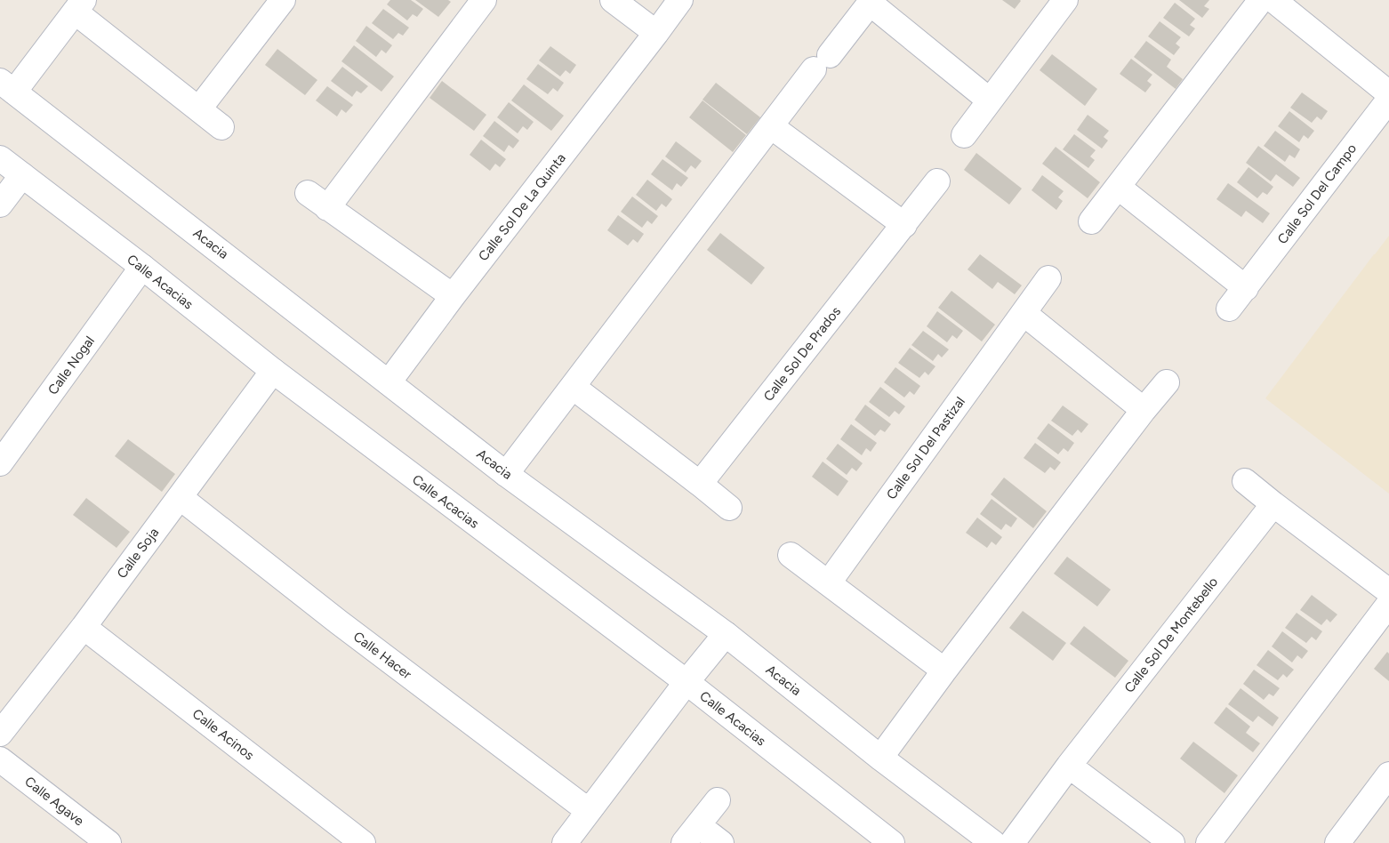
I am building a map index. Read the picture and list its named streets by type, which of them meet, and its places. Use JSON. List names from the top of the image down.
{
  "streets": {
    "street": [
      "Calle Sol Del Campo",
      "Calle Sol De La Quinta",
      "Acacia",
      "Calle Acacias",
      "Calle Sol De Prados",
      "Calle Nogal",
      "Calle Sol Del Pastizal",
      "Calle Soja",
      "Calle Sol De Montebello",
      "Calle Hacer",
      "Calle Acinos",
      "Calle Agave"
    ]
  },
  "crossings": [
    ["Calle Sol De La Quinta", "Acacia"],
    ["Calle Acacias", "Calle Nogal"],
    ["Calle Acacias", "Calle Soja"],
    ["Calle Soja", "Calle Hacer"],
    ["Calle Soja", "Calle Acinos"]
  ]
}
